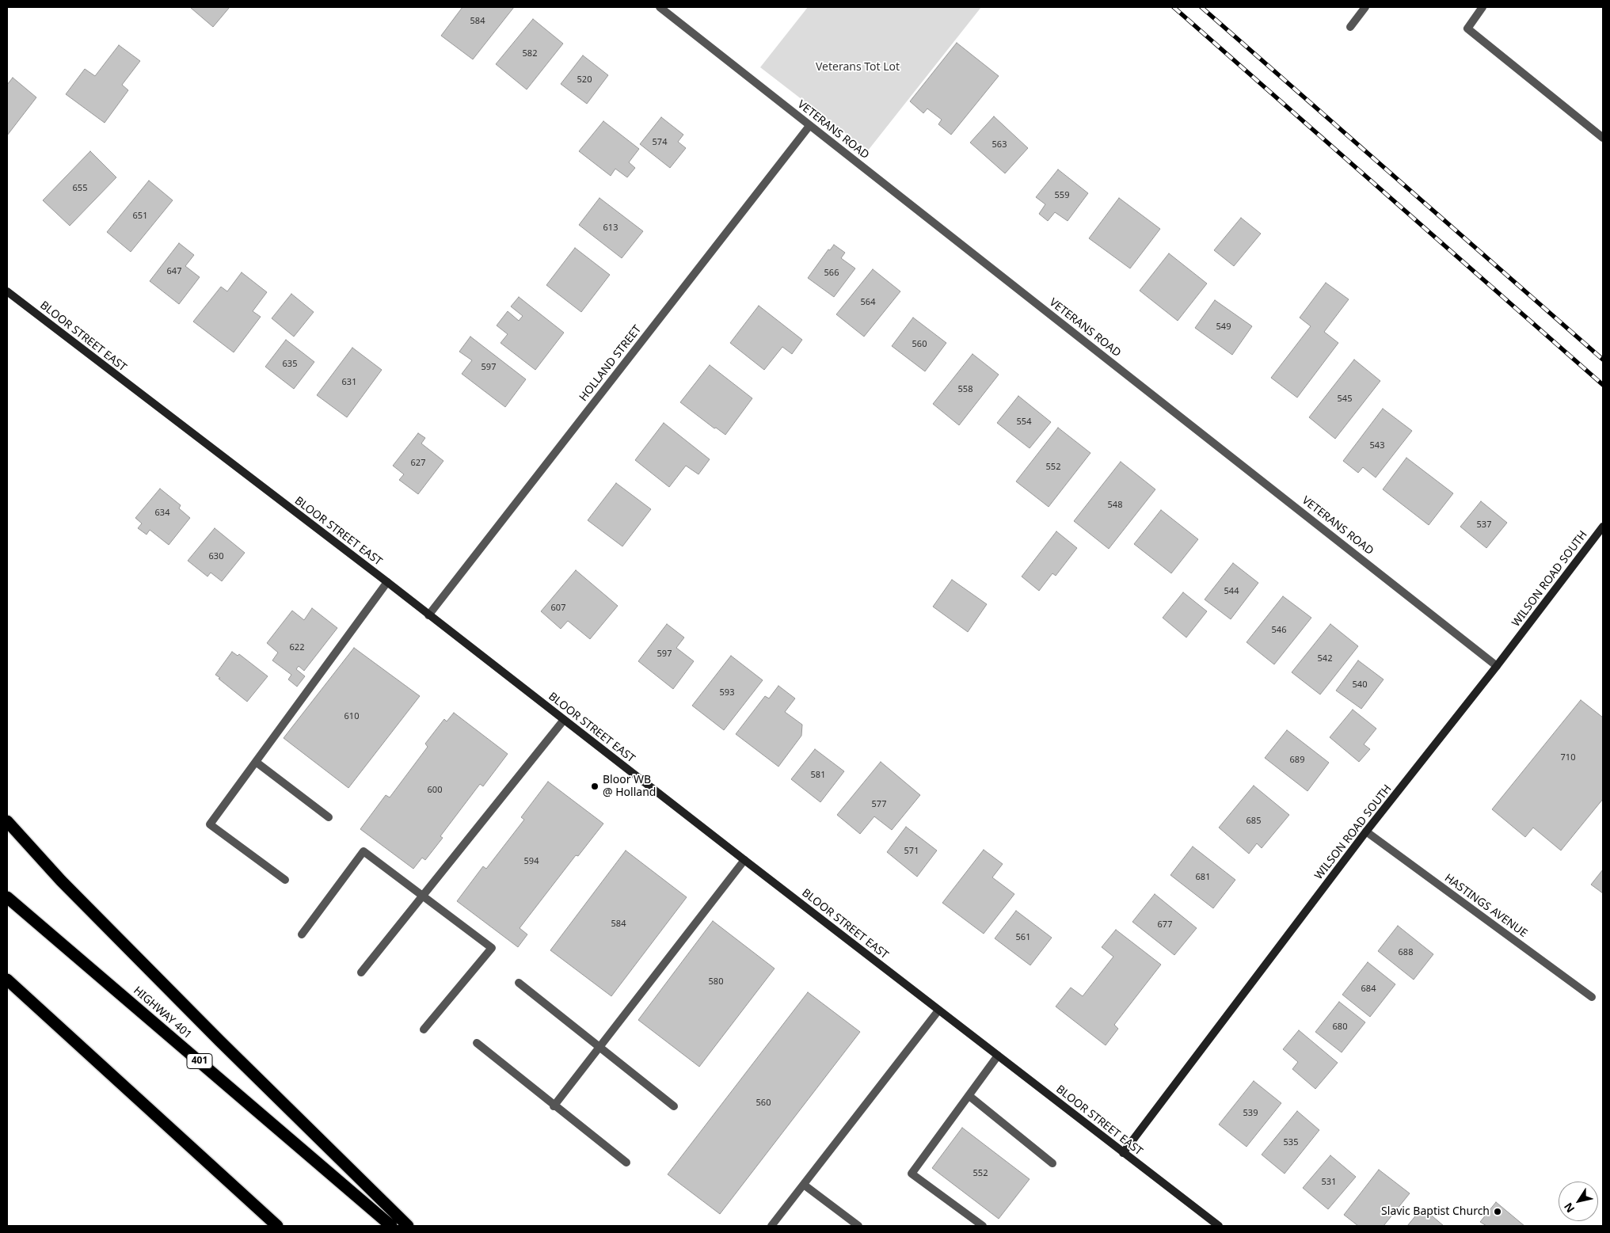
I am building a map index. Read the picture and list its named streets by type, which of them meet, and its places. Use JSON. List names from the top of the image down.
{
  "streets": {
    "highway": ["HIGHWAY 401", "401"],
    "main road": ["BLOOR STREET EAST", "WILSON ROAD SOUTH"],
    "street": ["VETERANS ROAD", "HOLLAND STREET", "HASTINGS AVENUE"]
  },
  "crossings": [
    ["VETERANS ROAD", "HOLLAND STREET"],
    ["VETERANS ROAD", "WILSON ROAD SOUTH"],
    ["BLOOR STREET EAST", "HOLLAND STREET"],
    ["BLOOR STREET EAST", "WILSON ROAD SOUTH"],
    ["WILSON ROAD SOUTH", "HASTINGS AVENUE"]
  ],
  "parks": ["Veterans Tot Lot"],
  "places": ["Bloor WB @ Holland", "Slavic Baptist Church"],
  "house_numbers": [
    "584",
    "582",
    "520",
    "574",
    "563",
    "655",
    "559",
    "651",
    "613",
    "647",
    "566",
    "564",
    "549",
    "560",
    "635",
    "597",
    "631",
    "558",
    "545",
    "554",
    "543",
    "627",
    "552",
    "548",
    "634",
    "537",
    "630",
    "544",
    "607",
    "546",
    "622",
    "597",
    "542",
    "540",
    "593",
    "610",
    "710",
    "689",
    "581",
    "600",
    "577",
    "685",
    "571",
    "594",
    "681",
    "584",
    "677",
    "561",
    "688",
    "580",
    "684",
    "680",
    "560",
    "539",
    "535",
    "552",
    "531"
  ],
  "north": "bottom left"
}
